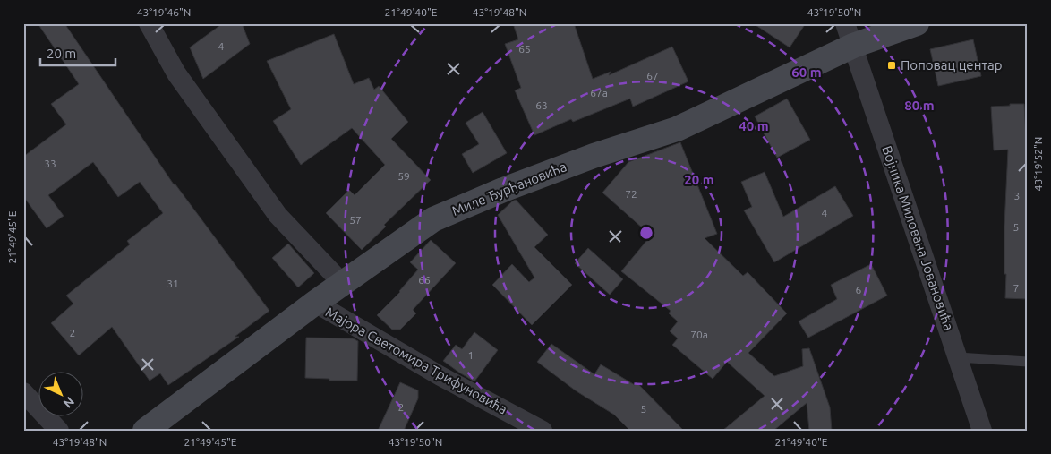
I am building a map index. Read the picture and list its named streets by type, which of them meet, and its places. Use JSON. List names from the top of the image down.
{
  "streets": {
    "street": ["Миле Ђурђановића", "Војника Милована Јовановића", "Мајора Светомира Трифуновића"]
  },
  "crossings": [
    ["Миле Ђурђановића", "Војника Милована Јовановића"],
    ["Миле Ђурђановића", "Мајора Светомира Трифуновића"]
  ],
  "places": {
    "transit": ["Поповац центар"]
  },
  "house_numbers": [
    "4",
    "65",
    "67",
    "67a",
    "63",
    "33",
    "59",
    "72",
    "3",
    "4",
    "57",
    "5",
    "66",
    "31",
    "7",
    "6",
    "2",
    "70a",
    "1",
    "2",
    "5"
  ],
  "scale_bar": "20 m",
  "north": "bottom right",
  "coordinates": [
    "43°19'46\"N",
    "21°49'40\"E",
    "43°19'48\"N",
    "43°19'50\"N",
    "43°19'52\"N",
    "21°49'45\"E"
  ],
  "rings": [
    "60 m",
    "80 m",
    "40 m",
    "20 m"
  ]
}
